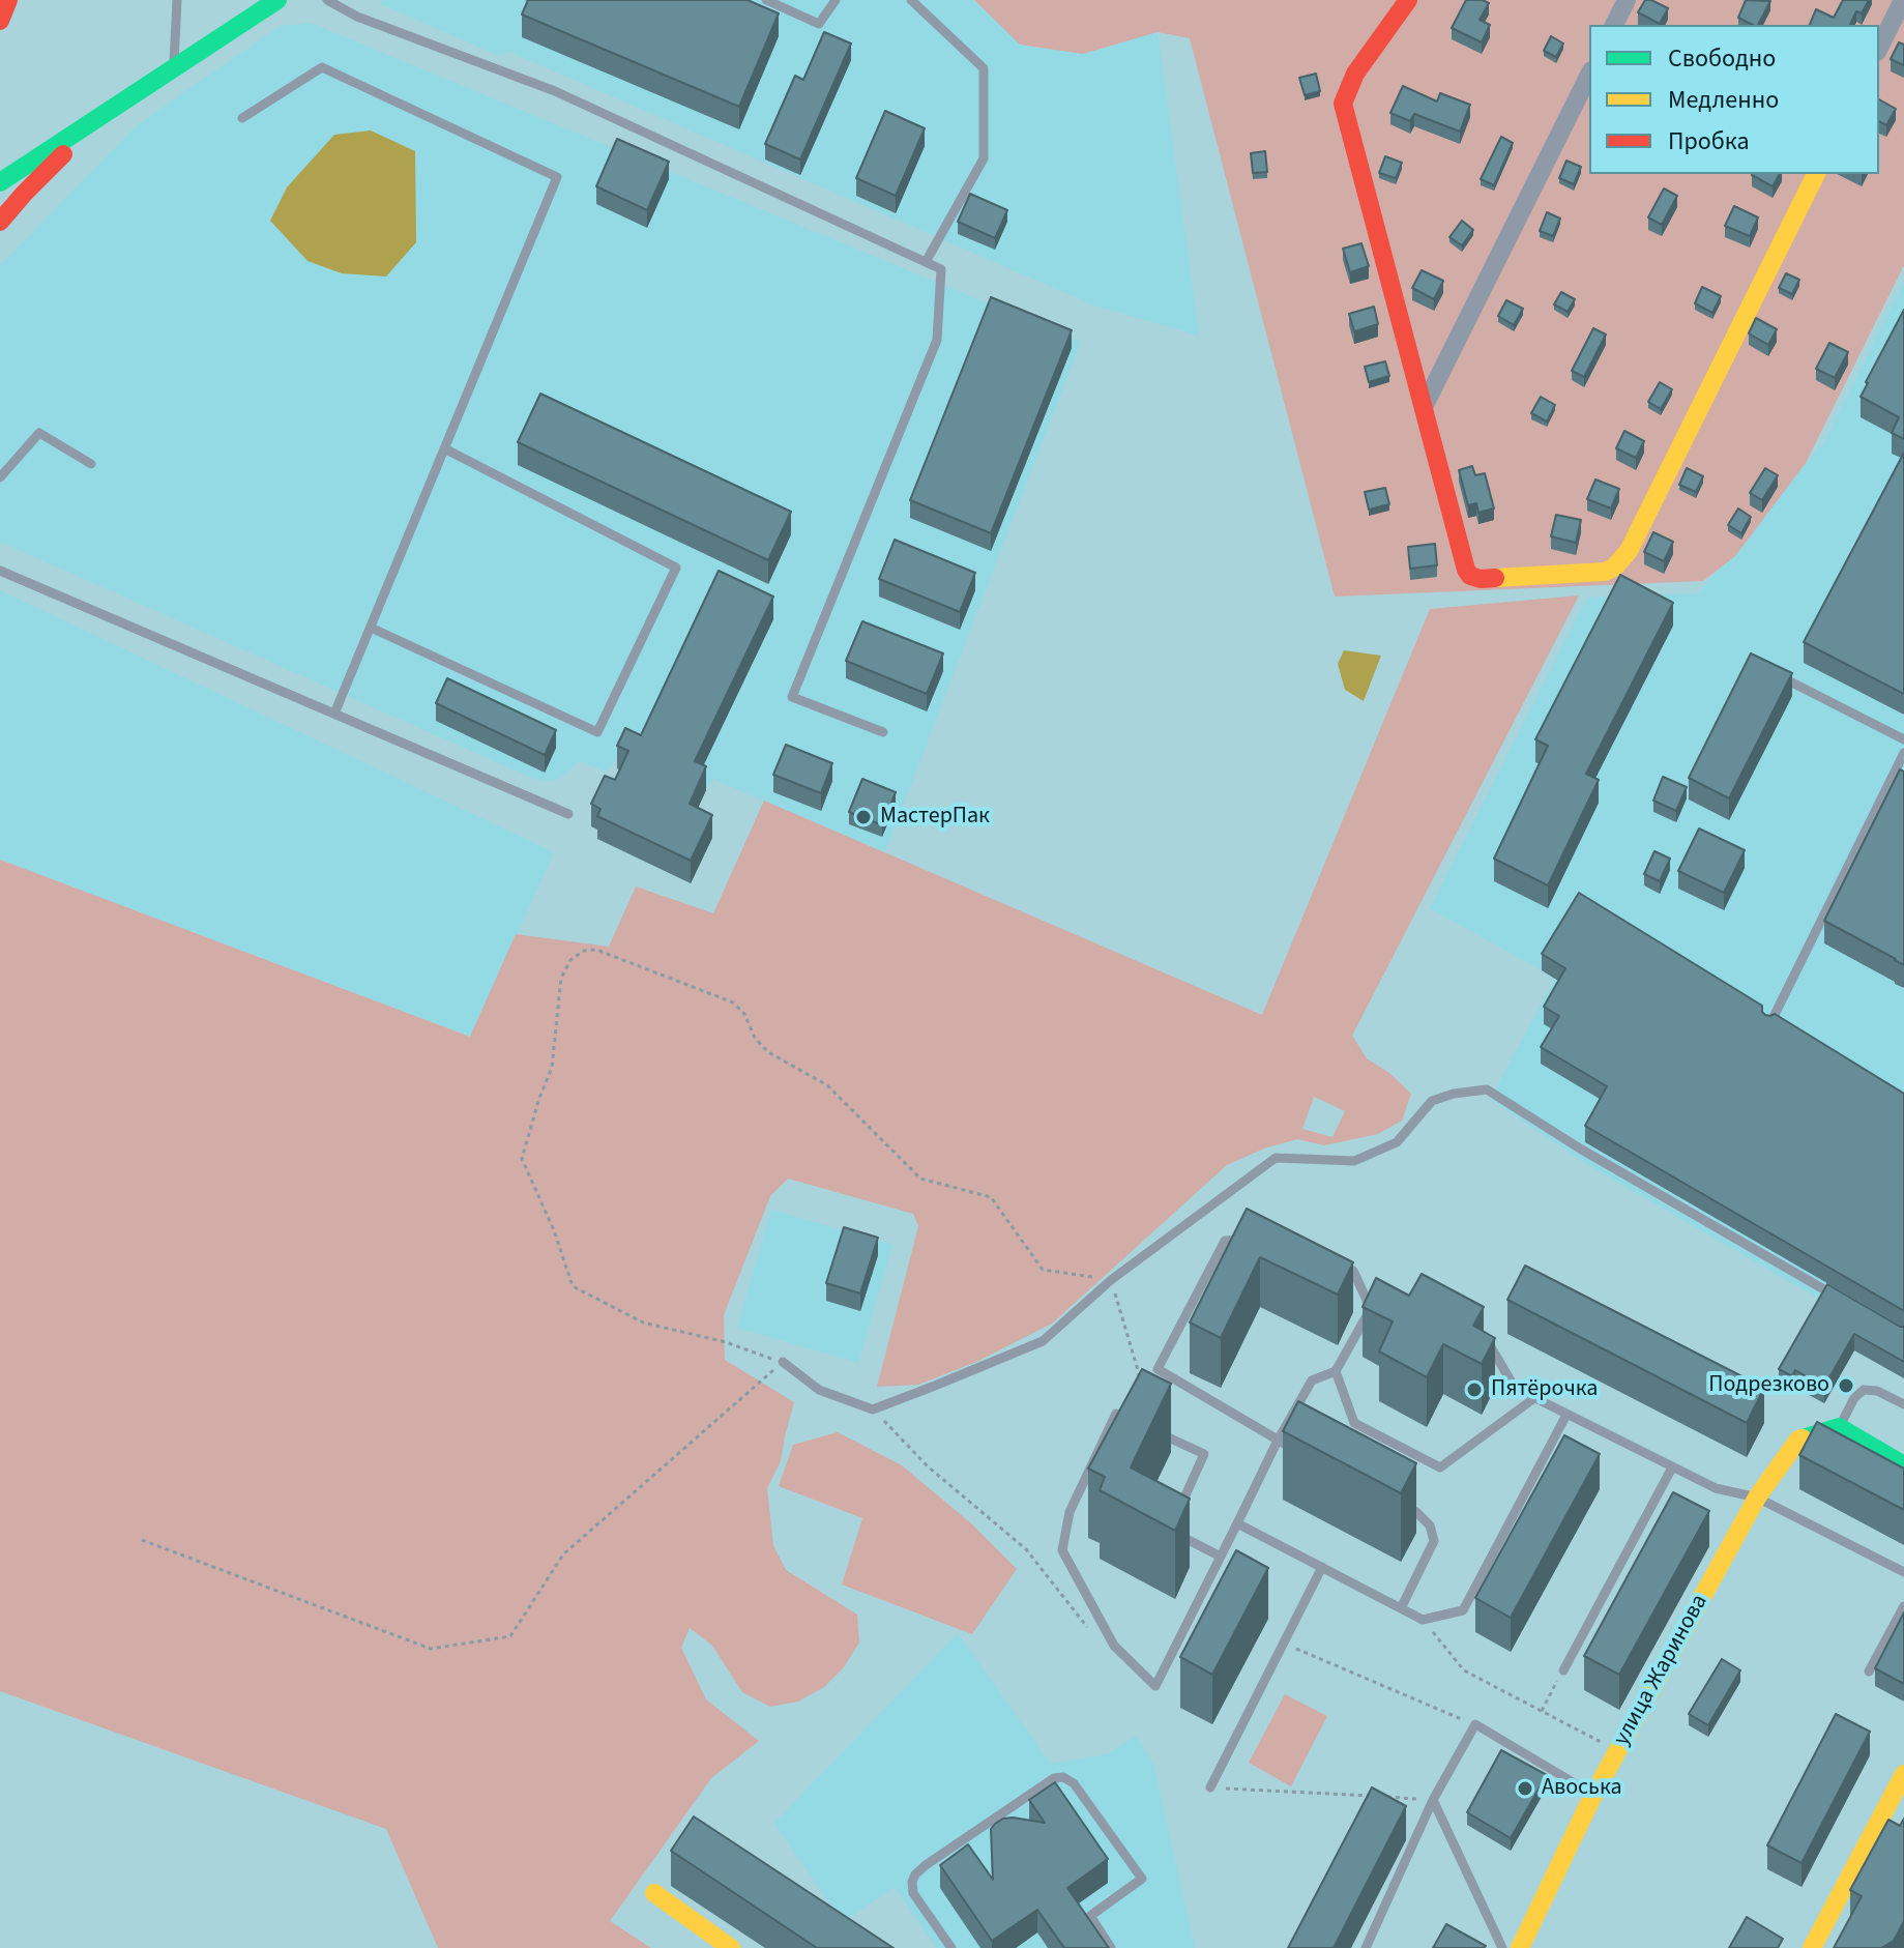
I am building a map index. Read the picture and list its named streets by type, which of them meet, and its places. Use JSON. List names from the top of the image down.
{
  "streets": {
    "street": ["улица Жаринова"]
  },
  "places": [
    "МастерПак",
    "Подрезково",
    "Пятёрочка",
    "Авоська"
  ],
  "legend": ["Свободно", "Медленно", "Пробка"]
}
